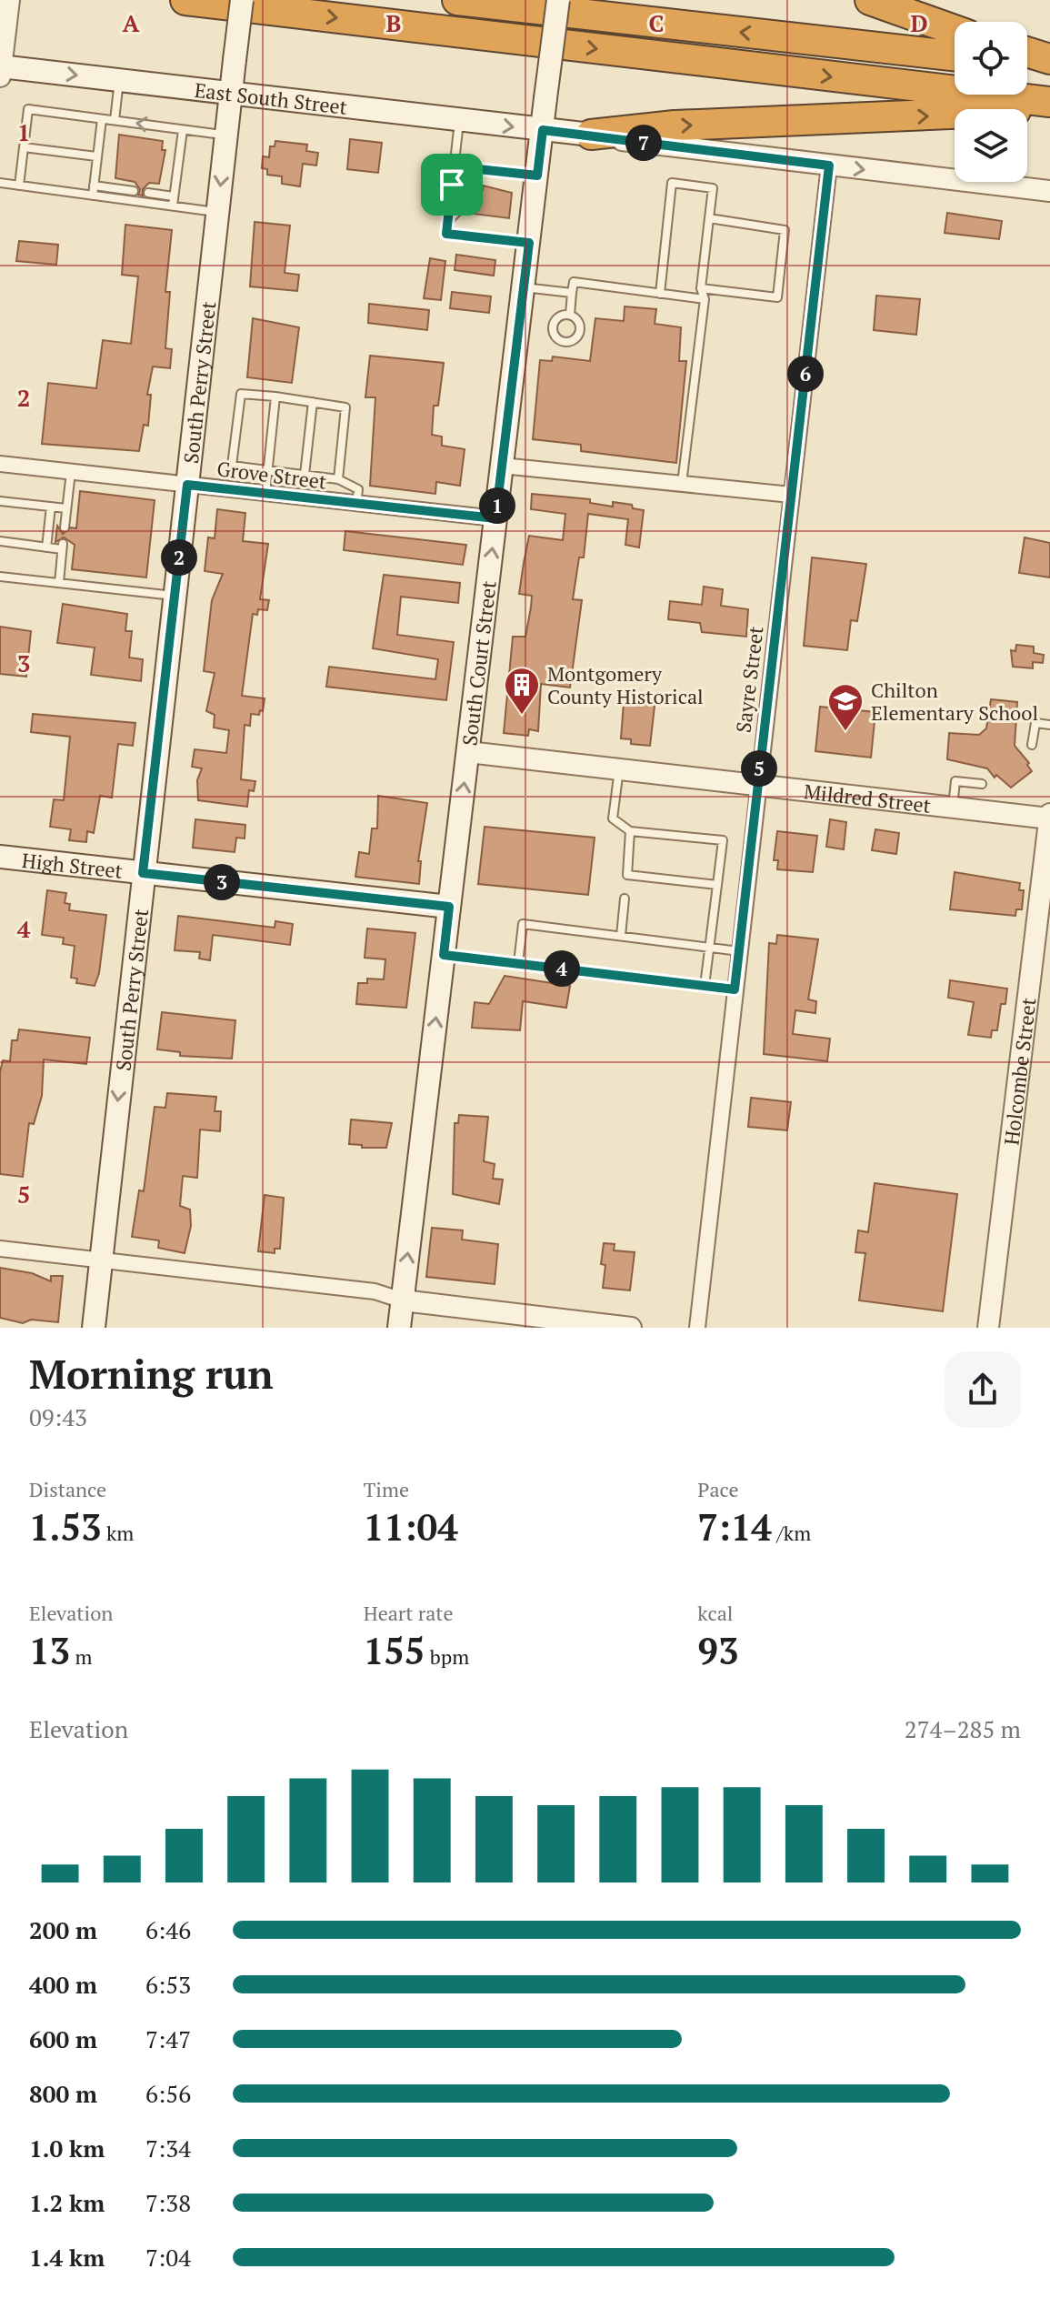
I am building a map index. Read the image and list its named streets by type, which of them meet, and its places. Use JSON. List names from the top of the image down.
{
  "streets": {
    "main road": [
      "East South Street",
      "South Perry Street",
      "South Court Street",
      "High Street"
    ],
    "street": [
      "Grove Street",
      "Sayre Street",
      "Mildred Street",
      "Holcombe Street"
    ]
  },
  "crossings": [
    ["East South Street", "South Perry Street"],
    ["East South Street", "South Court Street"],
    ["South Perry Street", "Grove Street"],
    ["South Perry Street", "High Street"],
    ["Grove Street", "South Court Street"],
    ["South Court Street", "Mildred Street"],
    ["South Court Street", "High Street"],
    ["Sayre Street", "Mildred Street"],
    ["Mildred Street", "Holcombe Street"]
  ],
  "one_way": ["South Court Street"],
  "places": {
    "building": ["Montgomery County Historical"],
    "school or university": ["Chilton Elementary School"]
  },
  "page": {
    "pins": [
      "7",
      "6",
      "1",
      "2",
      "5",
      "3",
      "4"
    ],
    "heading": ["Morning run", "09:43"],
    "stats": [
      ["Distance", "1.53 km"],
      ["Time", "11:04"],
      ["Pace", "7:14 /km"],
      ["Elevation", "13 m"],
      ["Heart rate", "155 bpm"],
      ["kcal", "93"]
    ],
    "chart": ["Elevation", "274–285 m"],
    "list": [
      {
        "name": "200 m",
        "note": "6:46"
      },
      {
        "name": "400 m",
        "note": "6:53"
      },
      {
        "name": "600 m",
        "note": "7:47"
      },
      {
        "name": "800 m",
        "note": "6:56"
      },
      {
        "name": "1.0 km",
        "note": "7:34"
      },
      {
        "name": "1.2 km",
        "note": "7:38"
      },
      {
        "name": "1.4 km",
        "note": "7:04"
      }
    ]
  },
  "grid": {
    "columns": [
      "A",
      "B",
      "C",
      "D"
    ],
    "rows": [
      "1",
      "2",
      "3",
      "4",
      "5"
    ]
  }
}
